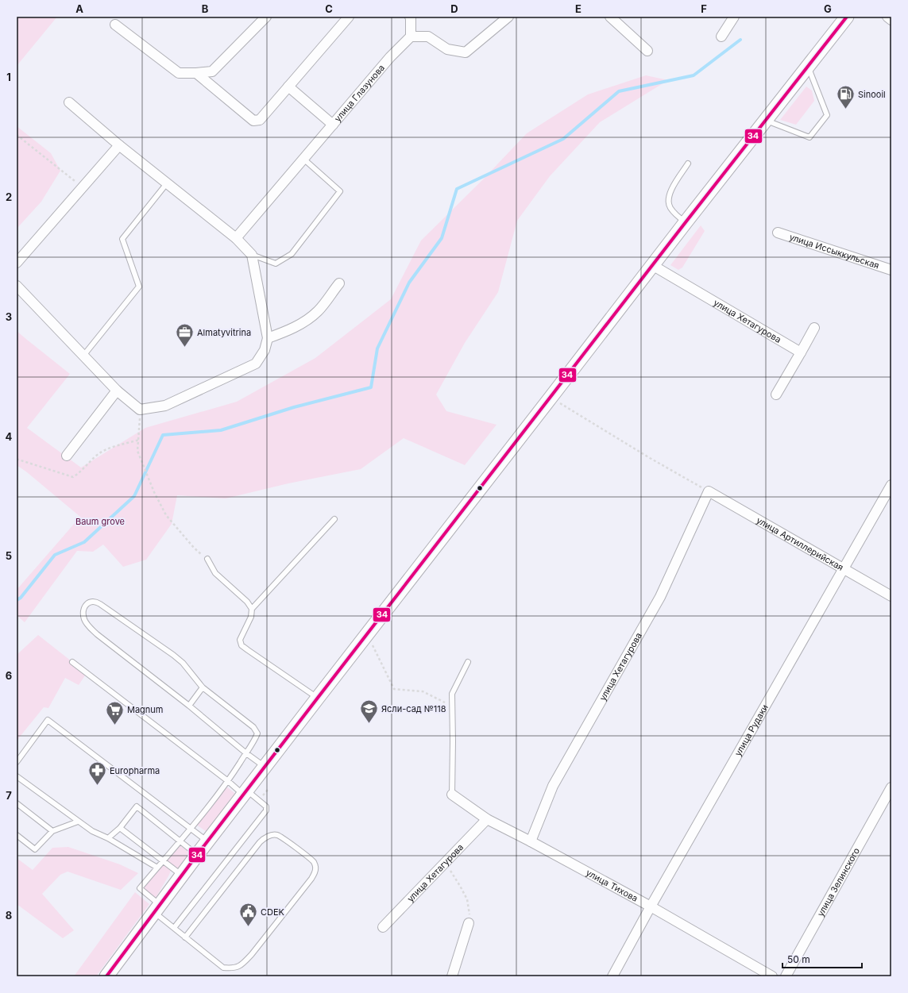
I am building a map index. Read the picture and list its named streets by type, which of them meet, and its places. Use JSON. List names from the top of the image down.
{
  "streets": {
    "street": [
      "улица Глазунова",
      "улица Иссыккульская",
      "улица Хетагурова",
      "улица Артиллерийская",
      "улица Рудаки",
      "улица Зелинского",
      "улица Тихова"
    ]
  },
  "crossings": [
    ["улица Хетагурова", "улица Артиллерийская"],
    ["улица Хетагурова", "улица Тихова"],
    ["улица Артиллерийская", "улица Рудаки"],
    ["улица Рудаки", "улица Тихова"]
  ],
  "parks": ["Baum grove"],
  "places": {
    "fuel station": ["Sinooil"],
    "office": ["Almatyvitrina"],
    "school or university": ["Ясли-сад №118"],
    "supermarket": ["Magnum"],
    "pharmacy": ["Europharma"],
    "public building": ["CDEK"]
  },
  "lines": ["transit line 34"],
  "scale_bar": "50 m",
  "grid": {
    "columns": [
      "A",
      "B",
      "C",
      "D",
      "E",
      "F",
      "G"
    ],
    "rows": [
      "1",
      "2",
      "3",
      "4",
      "5",
      "6",
      "7",
      "8"
    ]
  }
}
